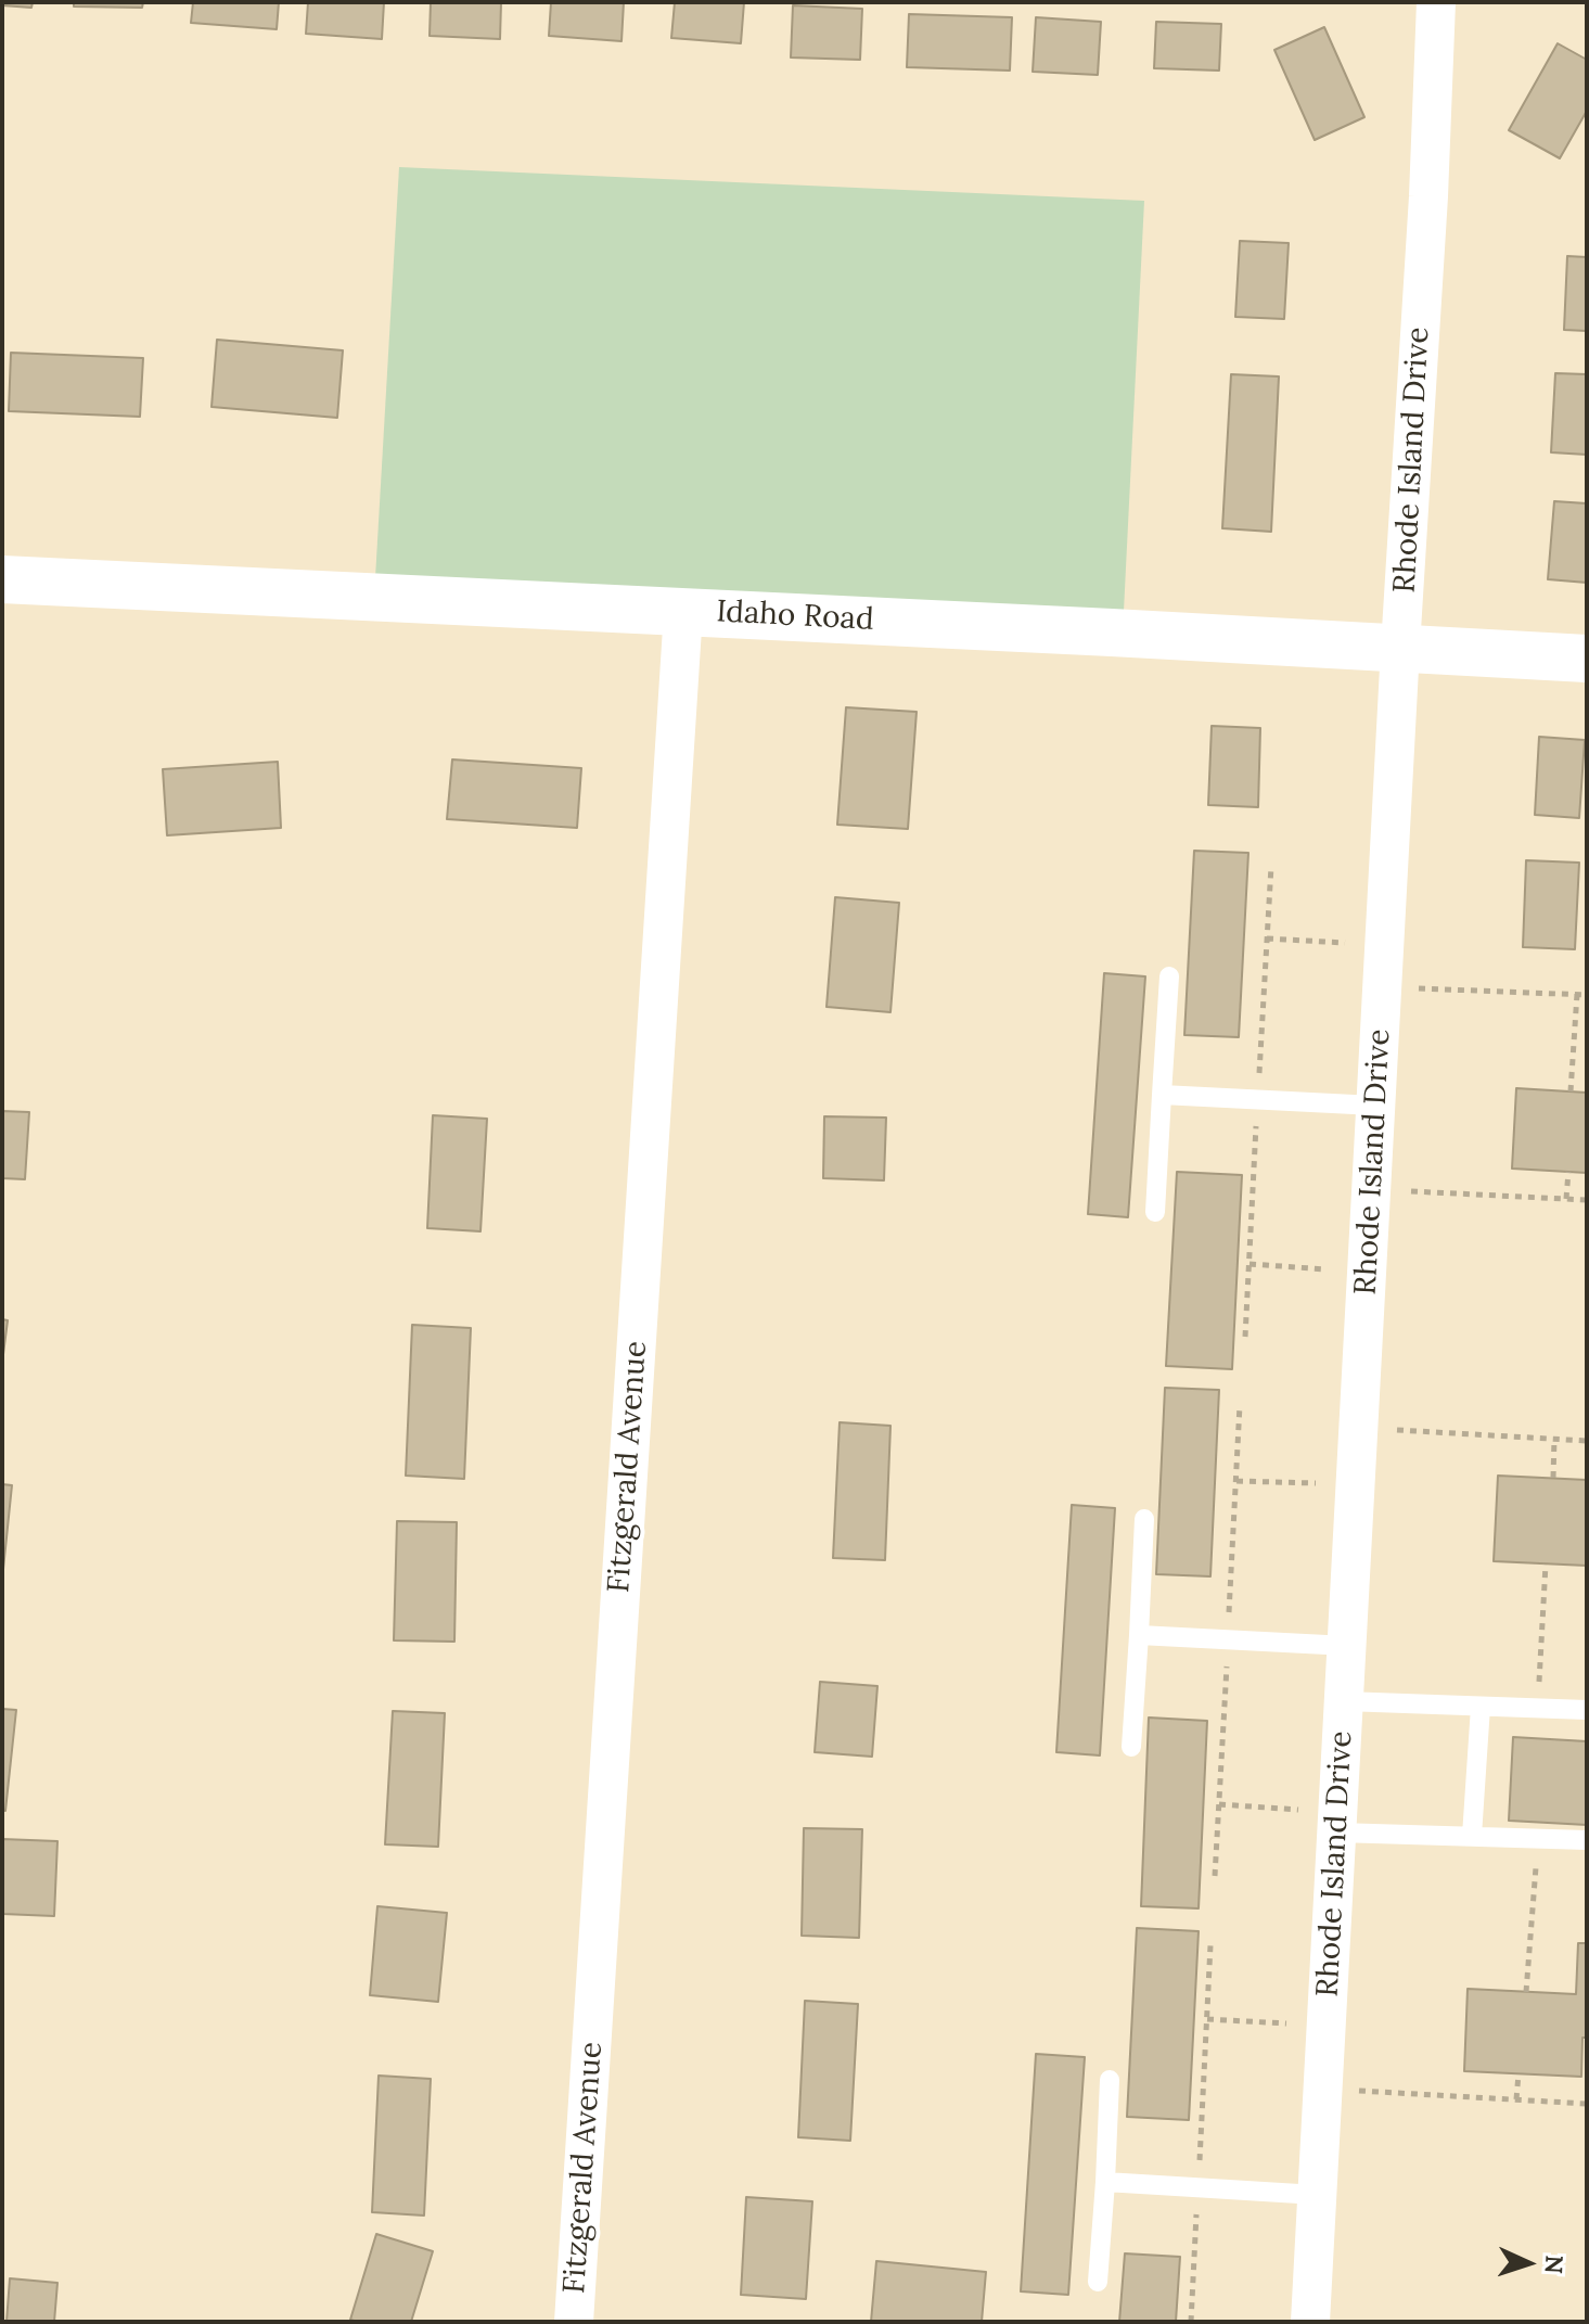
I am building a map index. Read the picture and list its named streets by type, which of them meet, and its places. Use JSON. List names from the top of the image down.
{
  "streets": {
    "street": ["Rhode Island Drive", "Idaho Road", "Fitzgerald Avenue"]
  },
  "crossings": [
    ["Rhode Island Drive", "Idaho Road"],
    ["Idaho Road", "Fitzgerald Avenue"]
  ],
  "north": "right"
}
